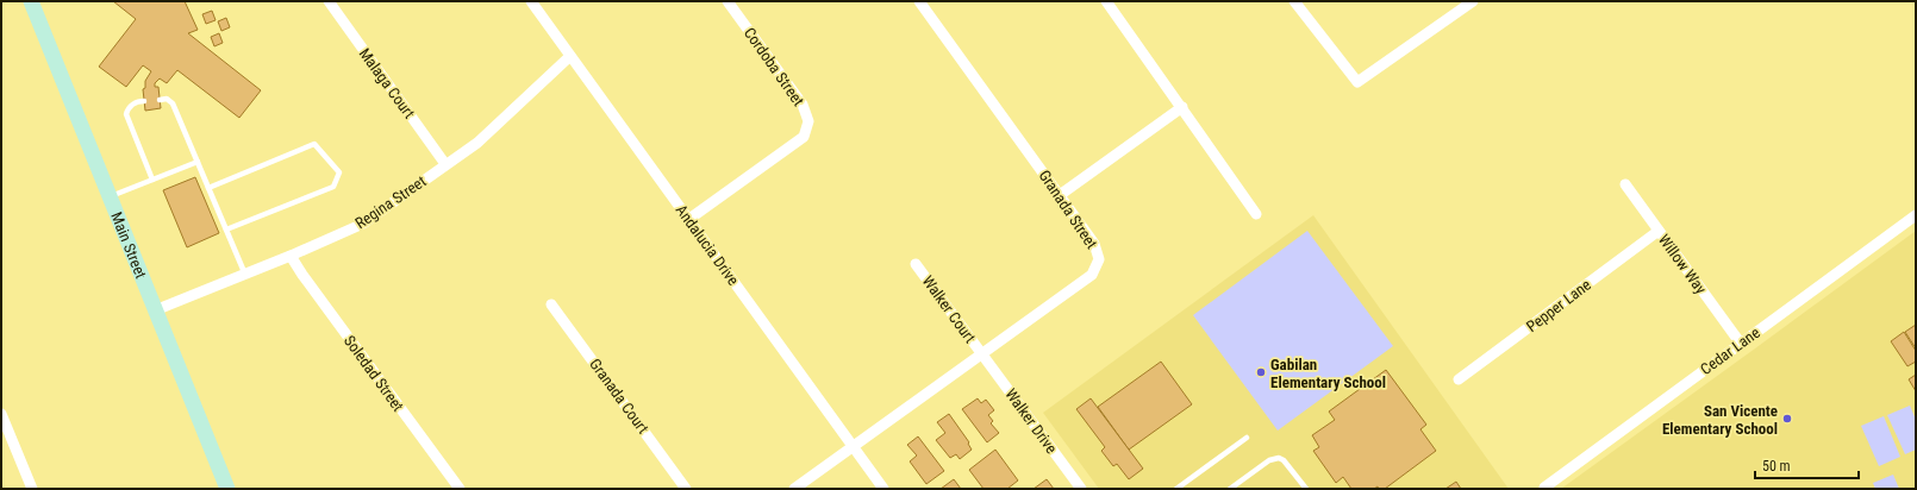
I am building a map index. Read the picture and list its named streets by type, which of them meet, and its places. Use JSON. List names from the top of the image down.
{
  "streets": {
    "street": [
      "Cordoba Street",
      "Malaga Court",
      "Regina Street",
      "Granada Street",
      "Main Street",
      "Andalucia Drive",
      "Willow Way",
      "Pepper Lane",
      "Walker Court",
      "Cedar Lane",
      "Soledad Street",
      "Granada Court",
      "Walker Drive"
    ]
  },
  "crossings": [
    ["Cordoba Street", "Andalucia Drive"],
    ["Malaga Court", "Regina Street"],
    ["Regina Street", "Main Street"],
    ["Regina Street", "Andalucia Drive"],
    ["Regina Street", "Soledad Street"],
    ["Granada Street", "Andalucia Drive"],
    ["Granada Street", "Walker Court"],
    ["Granada Street", "Walker Drive"],
    ["Willow Way", "Pepper Lane"],
    ["Willow Way", "Cedar Lane"],
    ["Walker Court", "Walker Drive"]
  ],
  "places": ["Gabilan Elementary School", "San Vicente Elementary School"],
  "scale_bar": "50 m"
}
